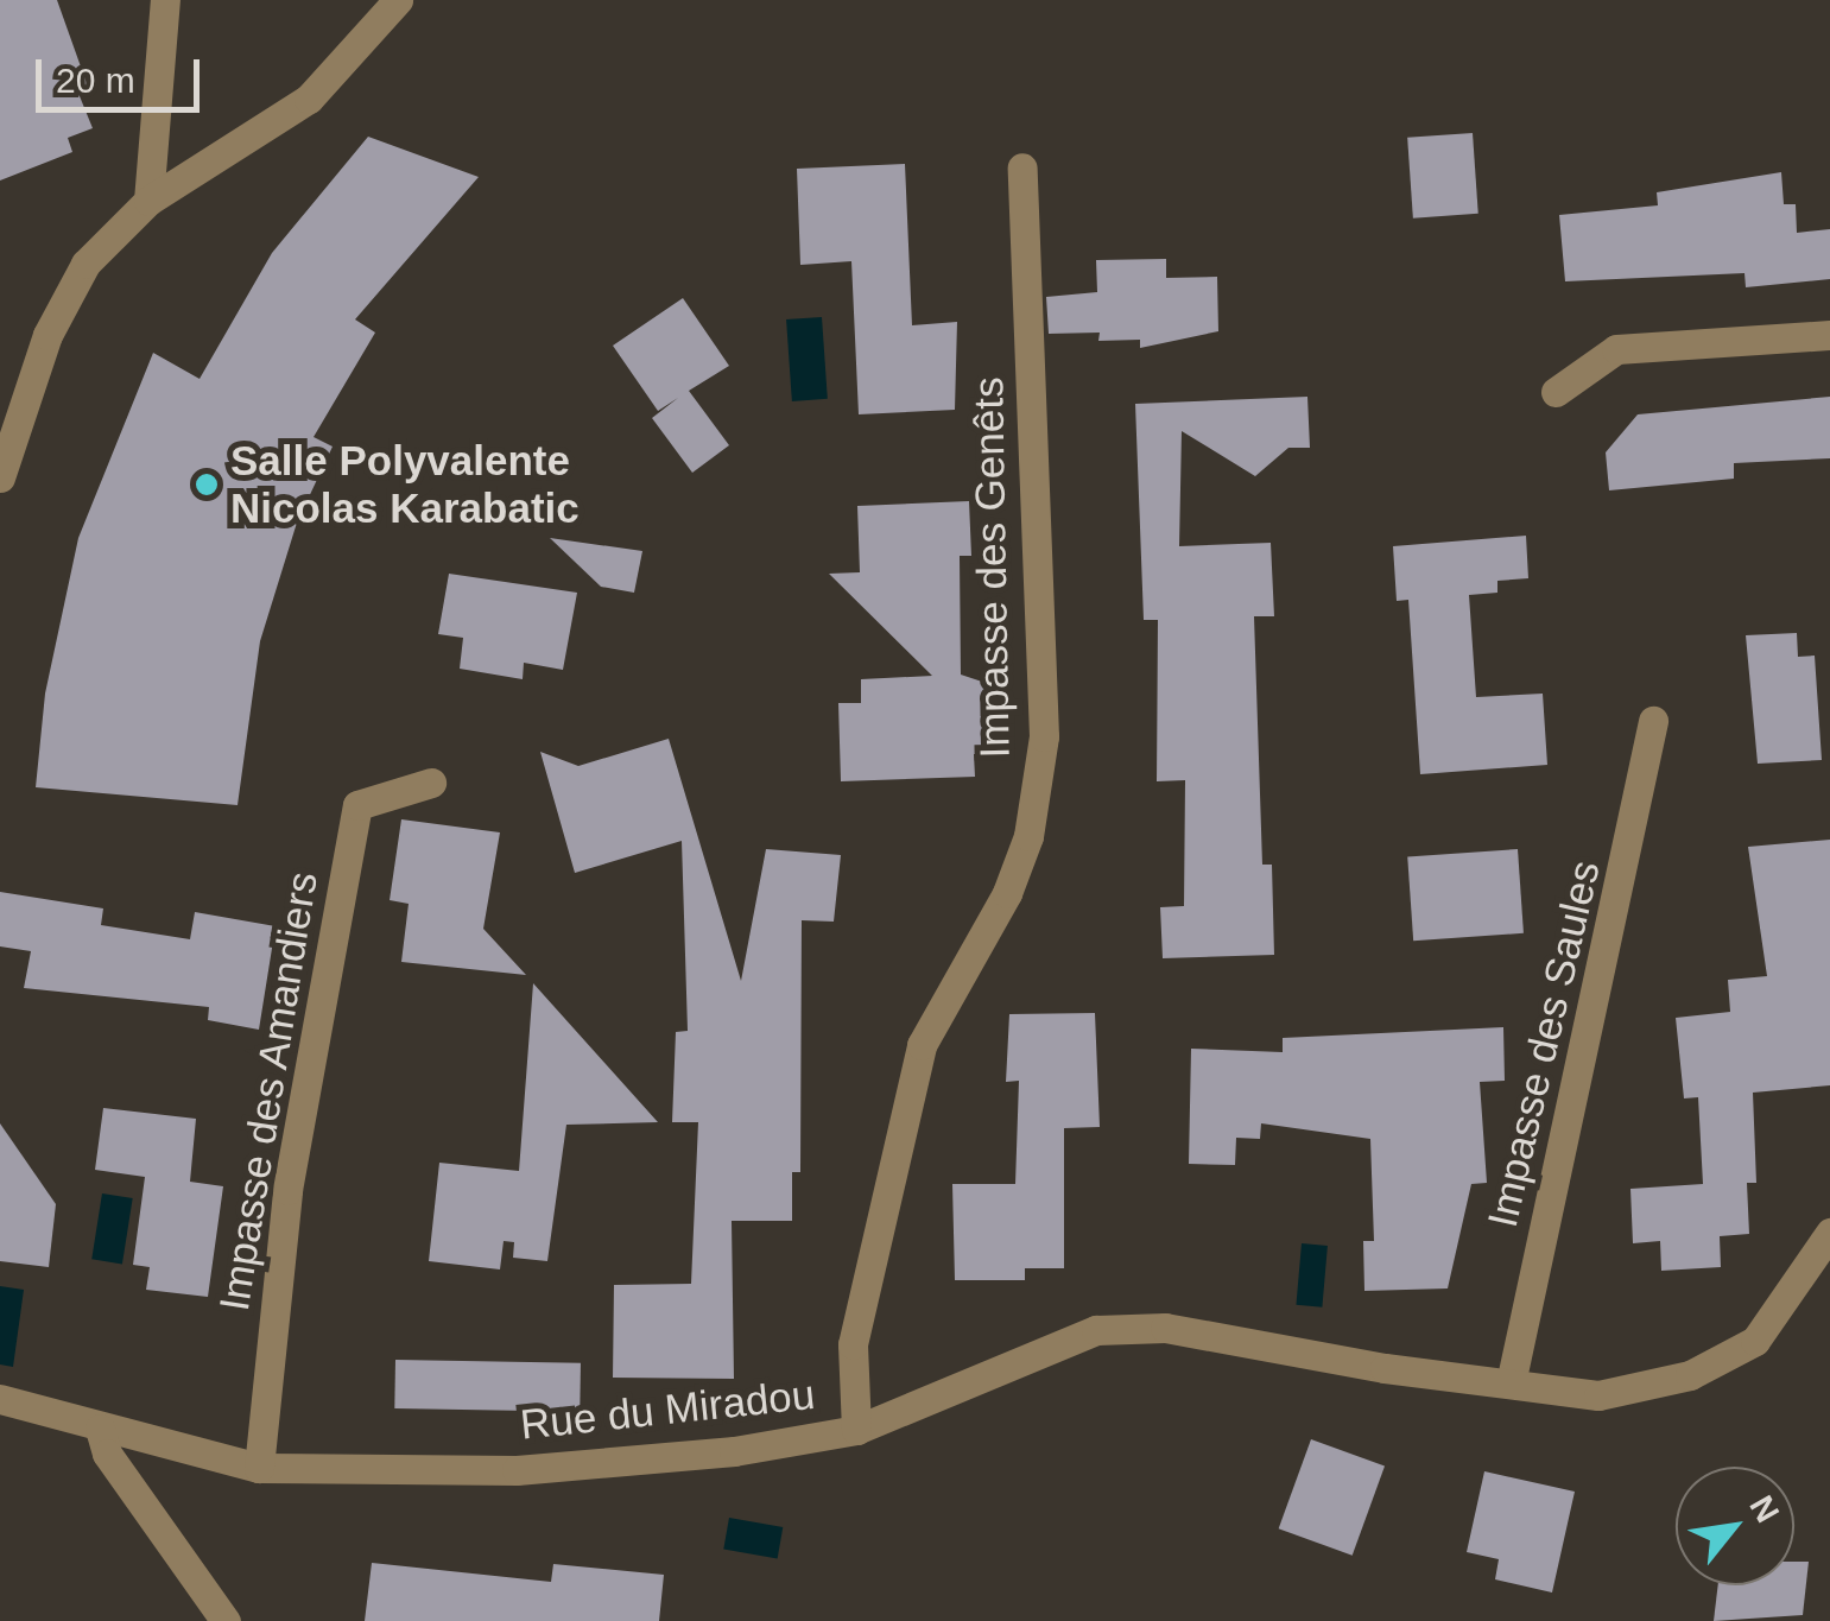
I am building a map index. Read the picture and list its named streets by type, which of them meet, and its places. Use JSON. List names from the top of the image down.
{
  "streets": {
    "street": [
      "Impasse des Genêts",
      "Impasse des Saules",
      "Impasse des Amandiers",
      "Rue du Miradou"
    ]
  },
  "crossings": [
    ["Impasse des Genêts", "Rue du Miradou"],
    ["Impasse des Saules", "Rue du Miradou"],
    ["Impasse des Amandiers", "Rue du Miradou"]
  ],
  "places": ["Salle Polyvalente Nicolas Karabatic"],
  "scale_bar": "20 m",
  "north": "top right"
}
